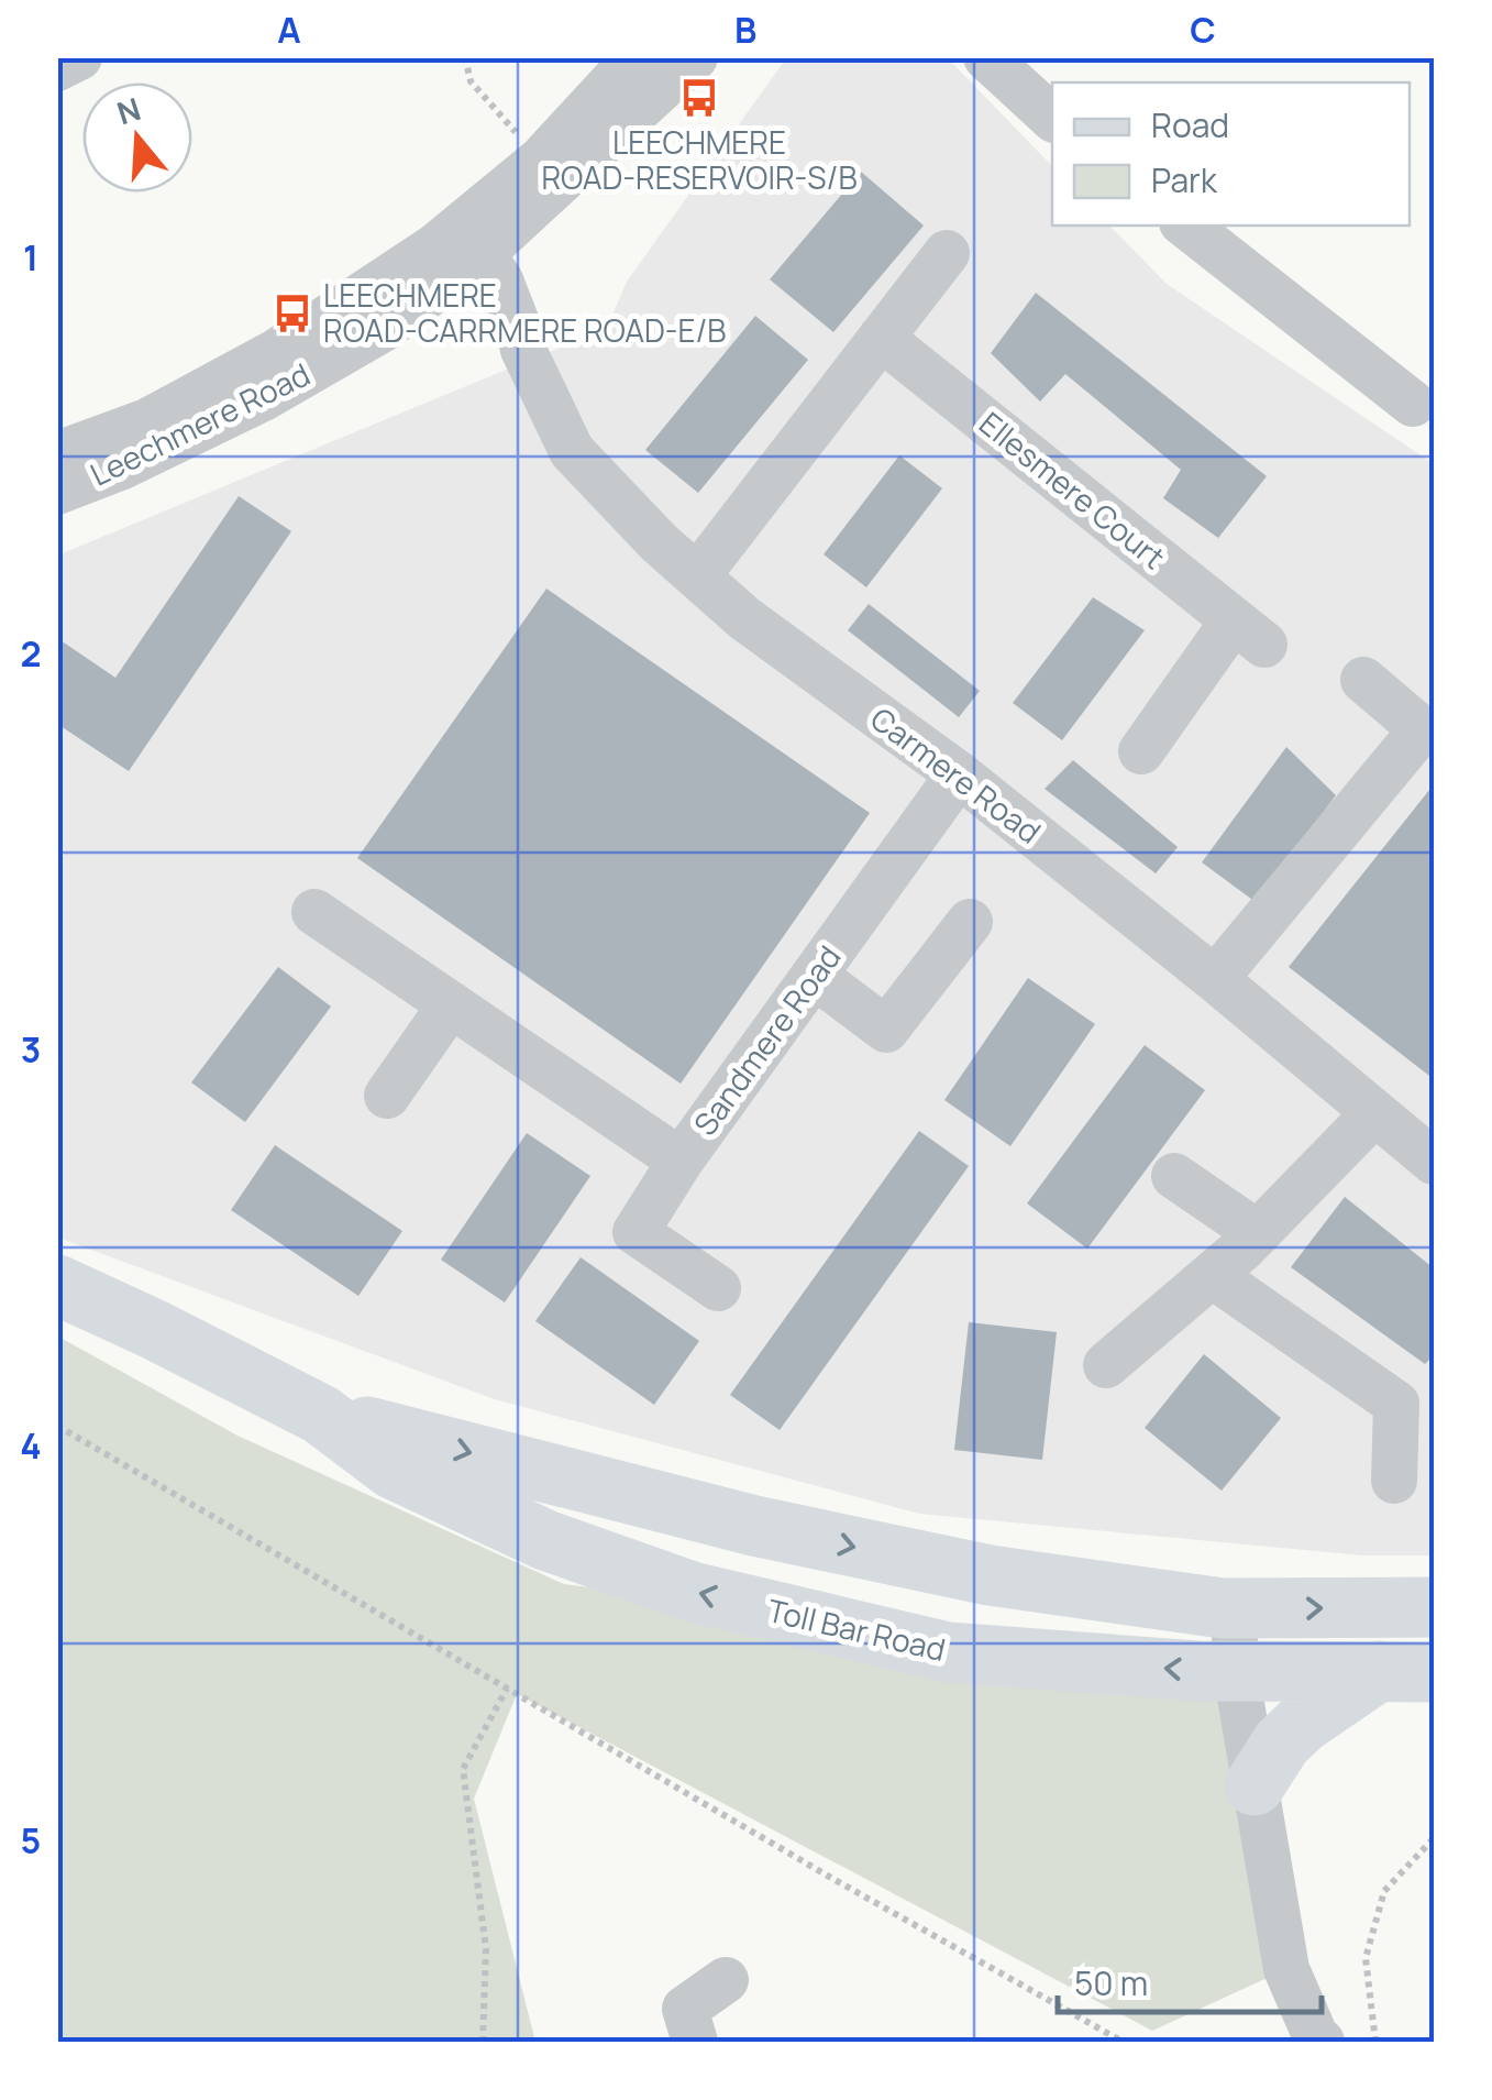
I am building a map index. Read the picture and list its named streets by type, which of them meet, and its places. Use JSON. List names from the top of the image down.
{
  "streets": {
    "main road": ["Toll Bar Road"],
    "street": [
      "Leechmere Road",
      "Ellesmere Court",
      "Carmere Road",
      "Sandmere Road"
    ]
  },
  "crossings": [
    ["Leechmere Road", "Carmere Road"],
    ["Carmere Road", "Sandmere Road"]
  ],
  "places": {
    "bus stop": ["LEECHMERE ROAD-RESERVOIR-S/B", "LEECHMERE ROAD-CARRMERE ROAD-E/B"]
  },
  "legend": ["Road", "Park"],
  "scale_bar": "50 m",
  "north": "top",
  "grid": {
    "columns": ["A", "B", "C"],
    "rows": [
      "1",
      "2",
      "3",
      "4",
      "5"
    ]
  }
}
